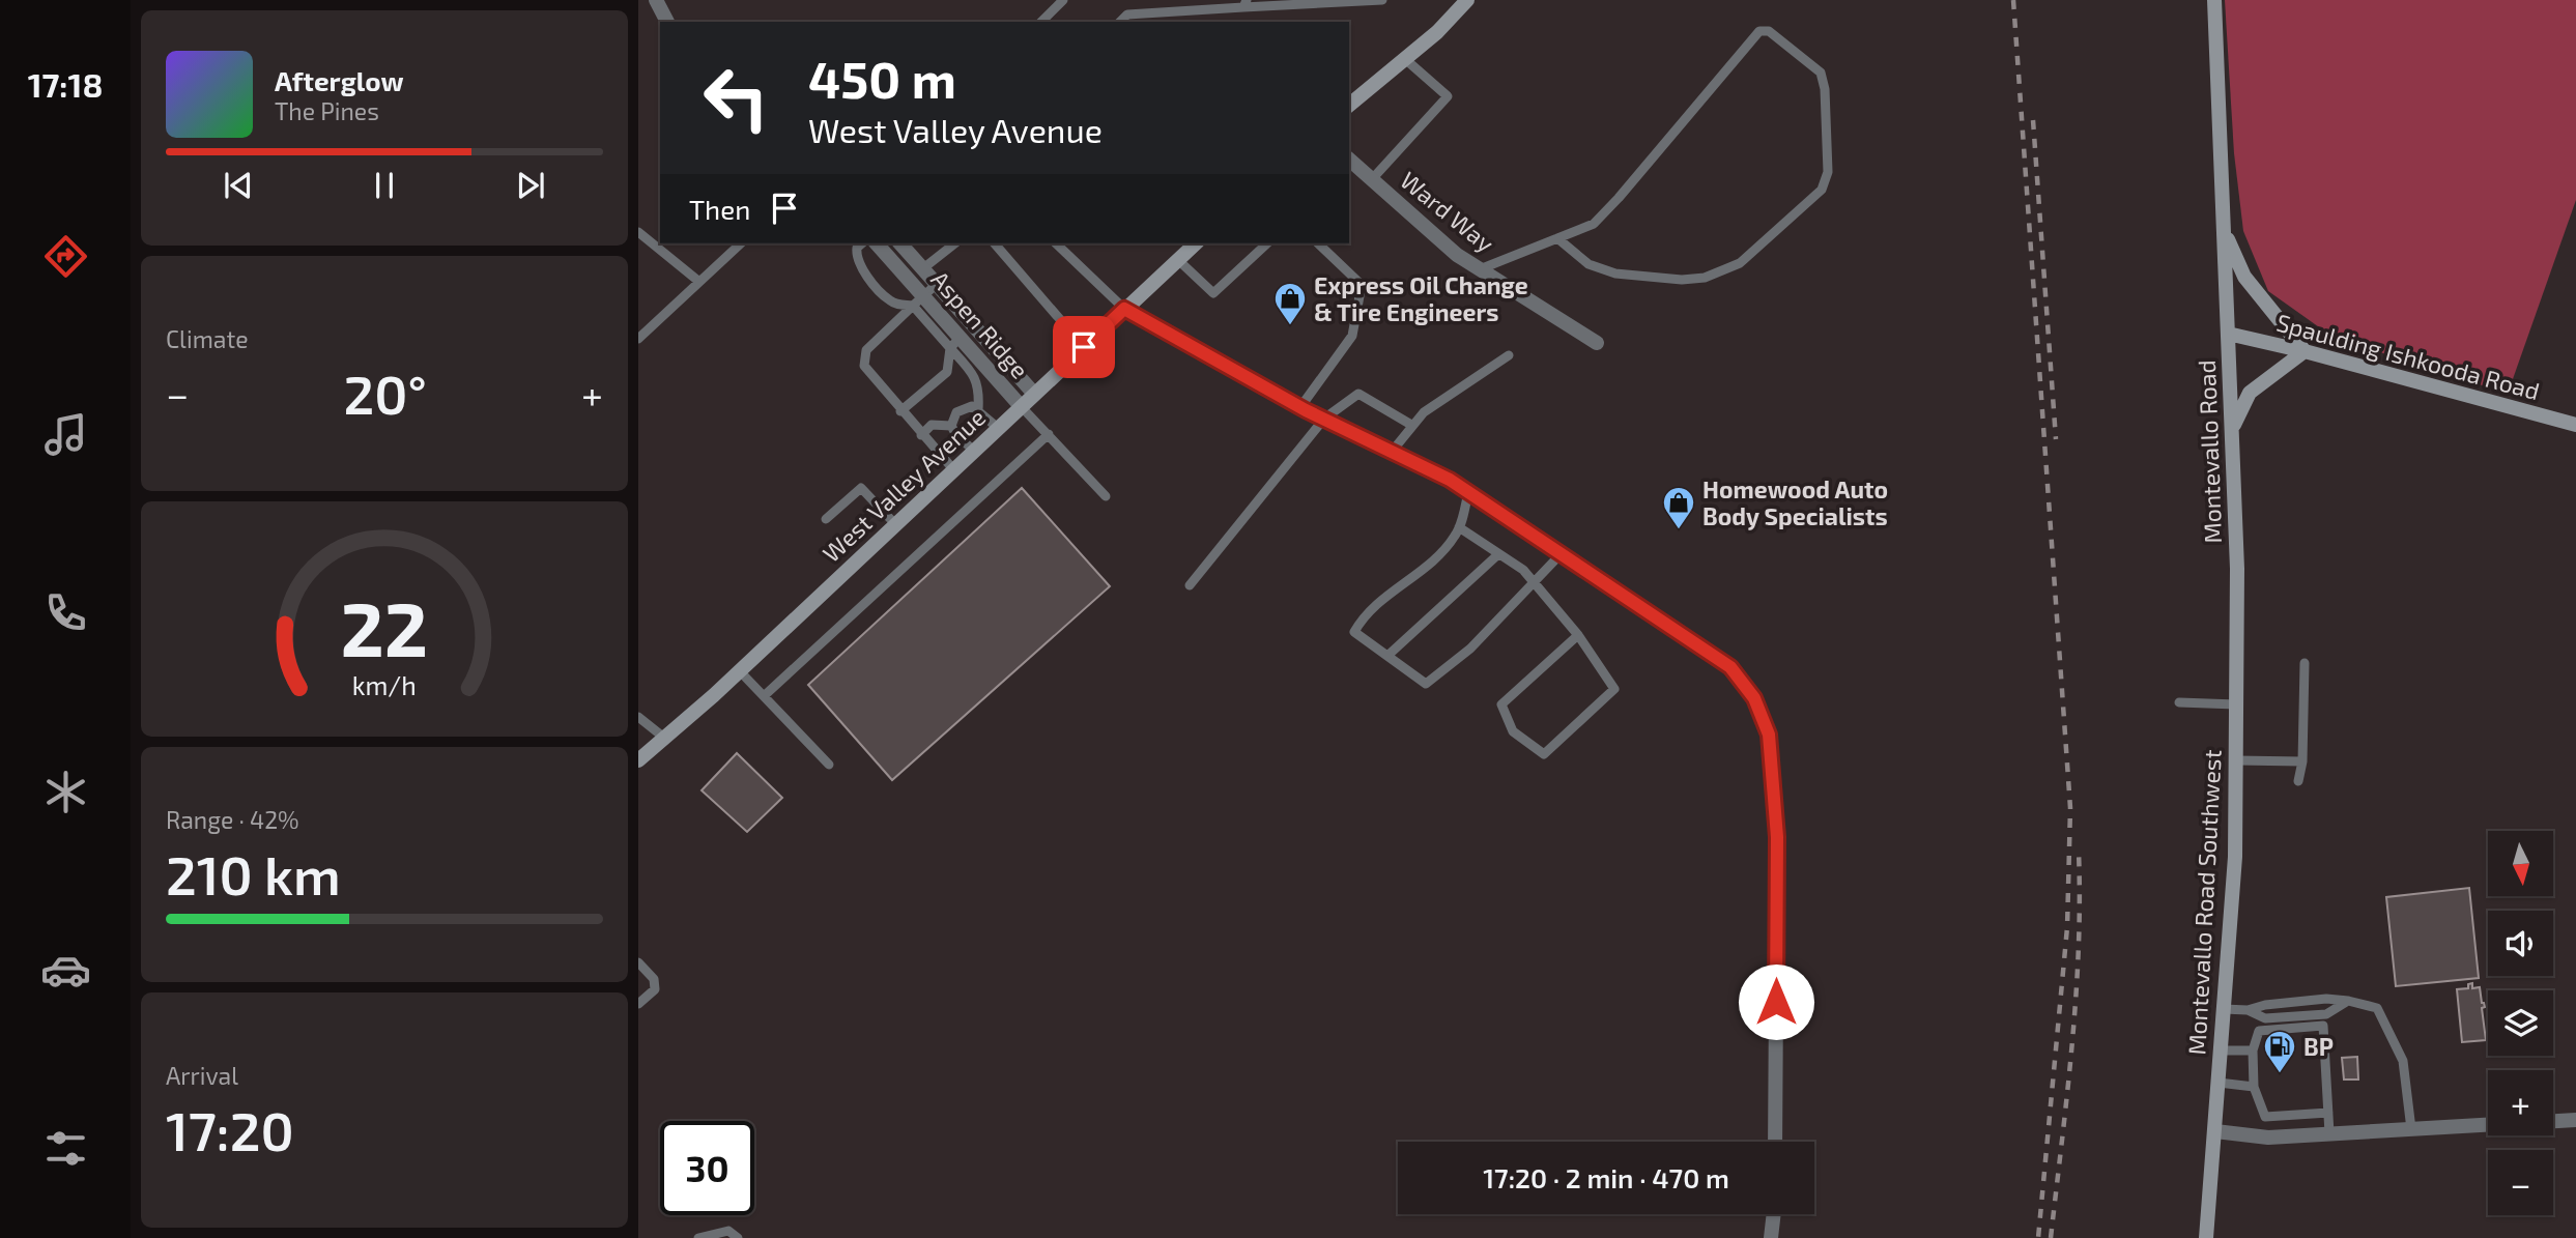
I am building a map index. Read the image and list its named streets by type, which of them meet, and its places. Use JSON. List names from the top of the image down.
{
  "streets": {
    "main road": [
      "Spaulding Ishkooda Road",
      "Montevallo Road",
      "West Valley Avenue",
      "Montevallo Road Southwest"
    ],
    "street": ["Ward Way", "Aspen Ridge"]
  },
  "crossings": [
    ["Aspen Ridge", "West Valley Avenue"],
    ["Spaulding Ishkooda Road", "Montevallo Road"],
    ["Montevallo Road", "Montevallo Road Southwest"]
  ],
  "places": {
    "shop": ["Express Oil Change & Tire Engineers", "Homewood Auto Body Specialists"],
    "fuel station": ["BP"]
  },
  "north": "bottom",
  "page": {
    "tabs": "17:18",
    "turn": ["450 m", "West Valley Avenue"],
    "song": ["Afterglow", "The Pines"],
    "then": "Then",
    "tile": [
      "Climate",
      ["Range · 42%", "210 km"],
      ["Arrival", "17:20"]
    ],
    "heat": ["−", "20°", "+"],
    "map_buttons": ["+", "−"],
    "limit": "30",
    "trip": "17:20 · 2 min · 470 m",
    "gauge": ["22", "km/h"]
  }
}
